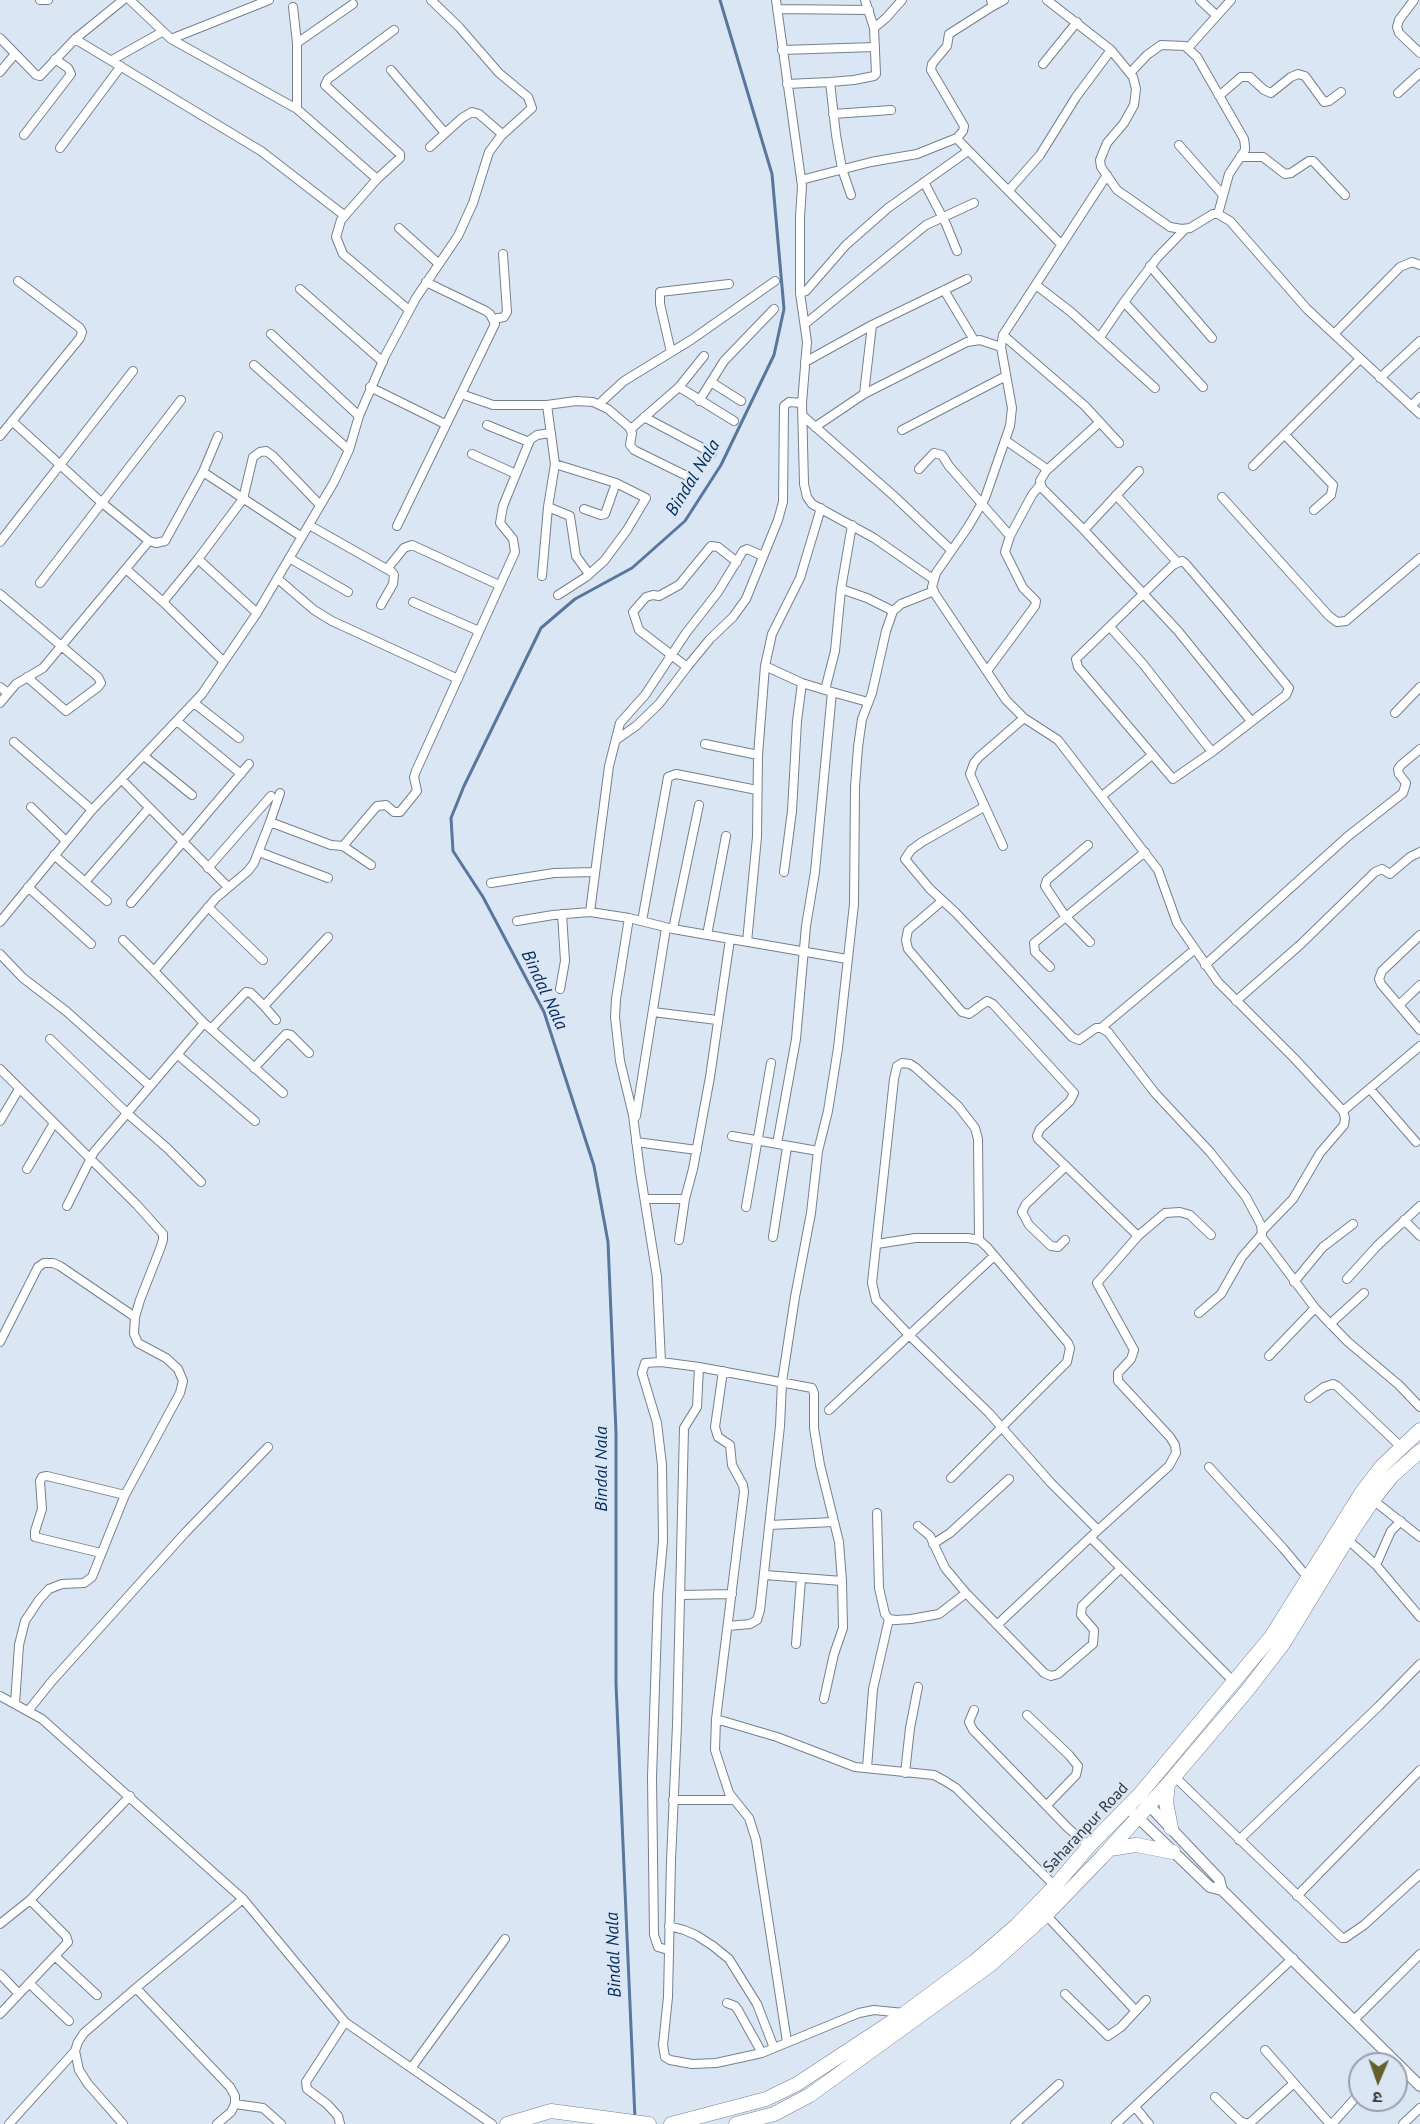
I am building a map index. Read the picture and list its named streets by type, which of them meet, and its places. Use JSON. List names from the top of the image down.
{
  "streets": {
    "main road": ["Saharanpur Road"]
  },
  "water": ["Bindal Nala"],
  "north": "bottom"
}
